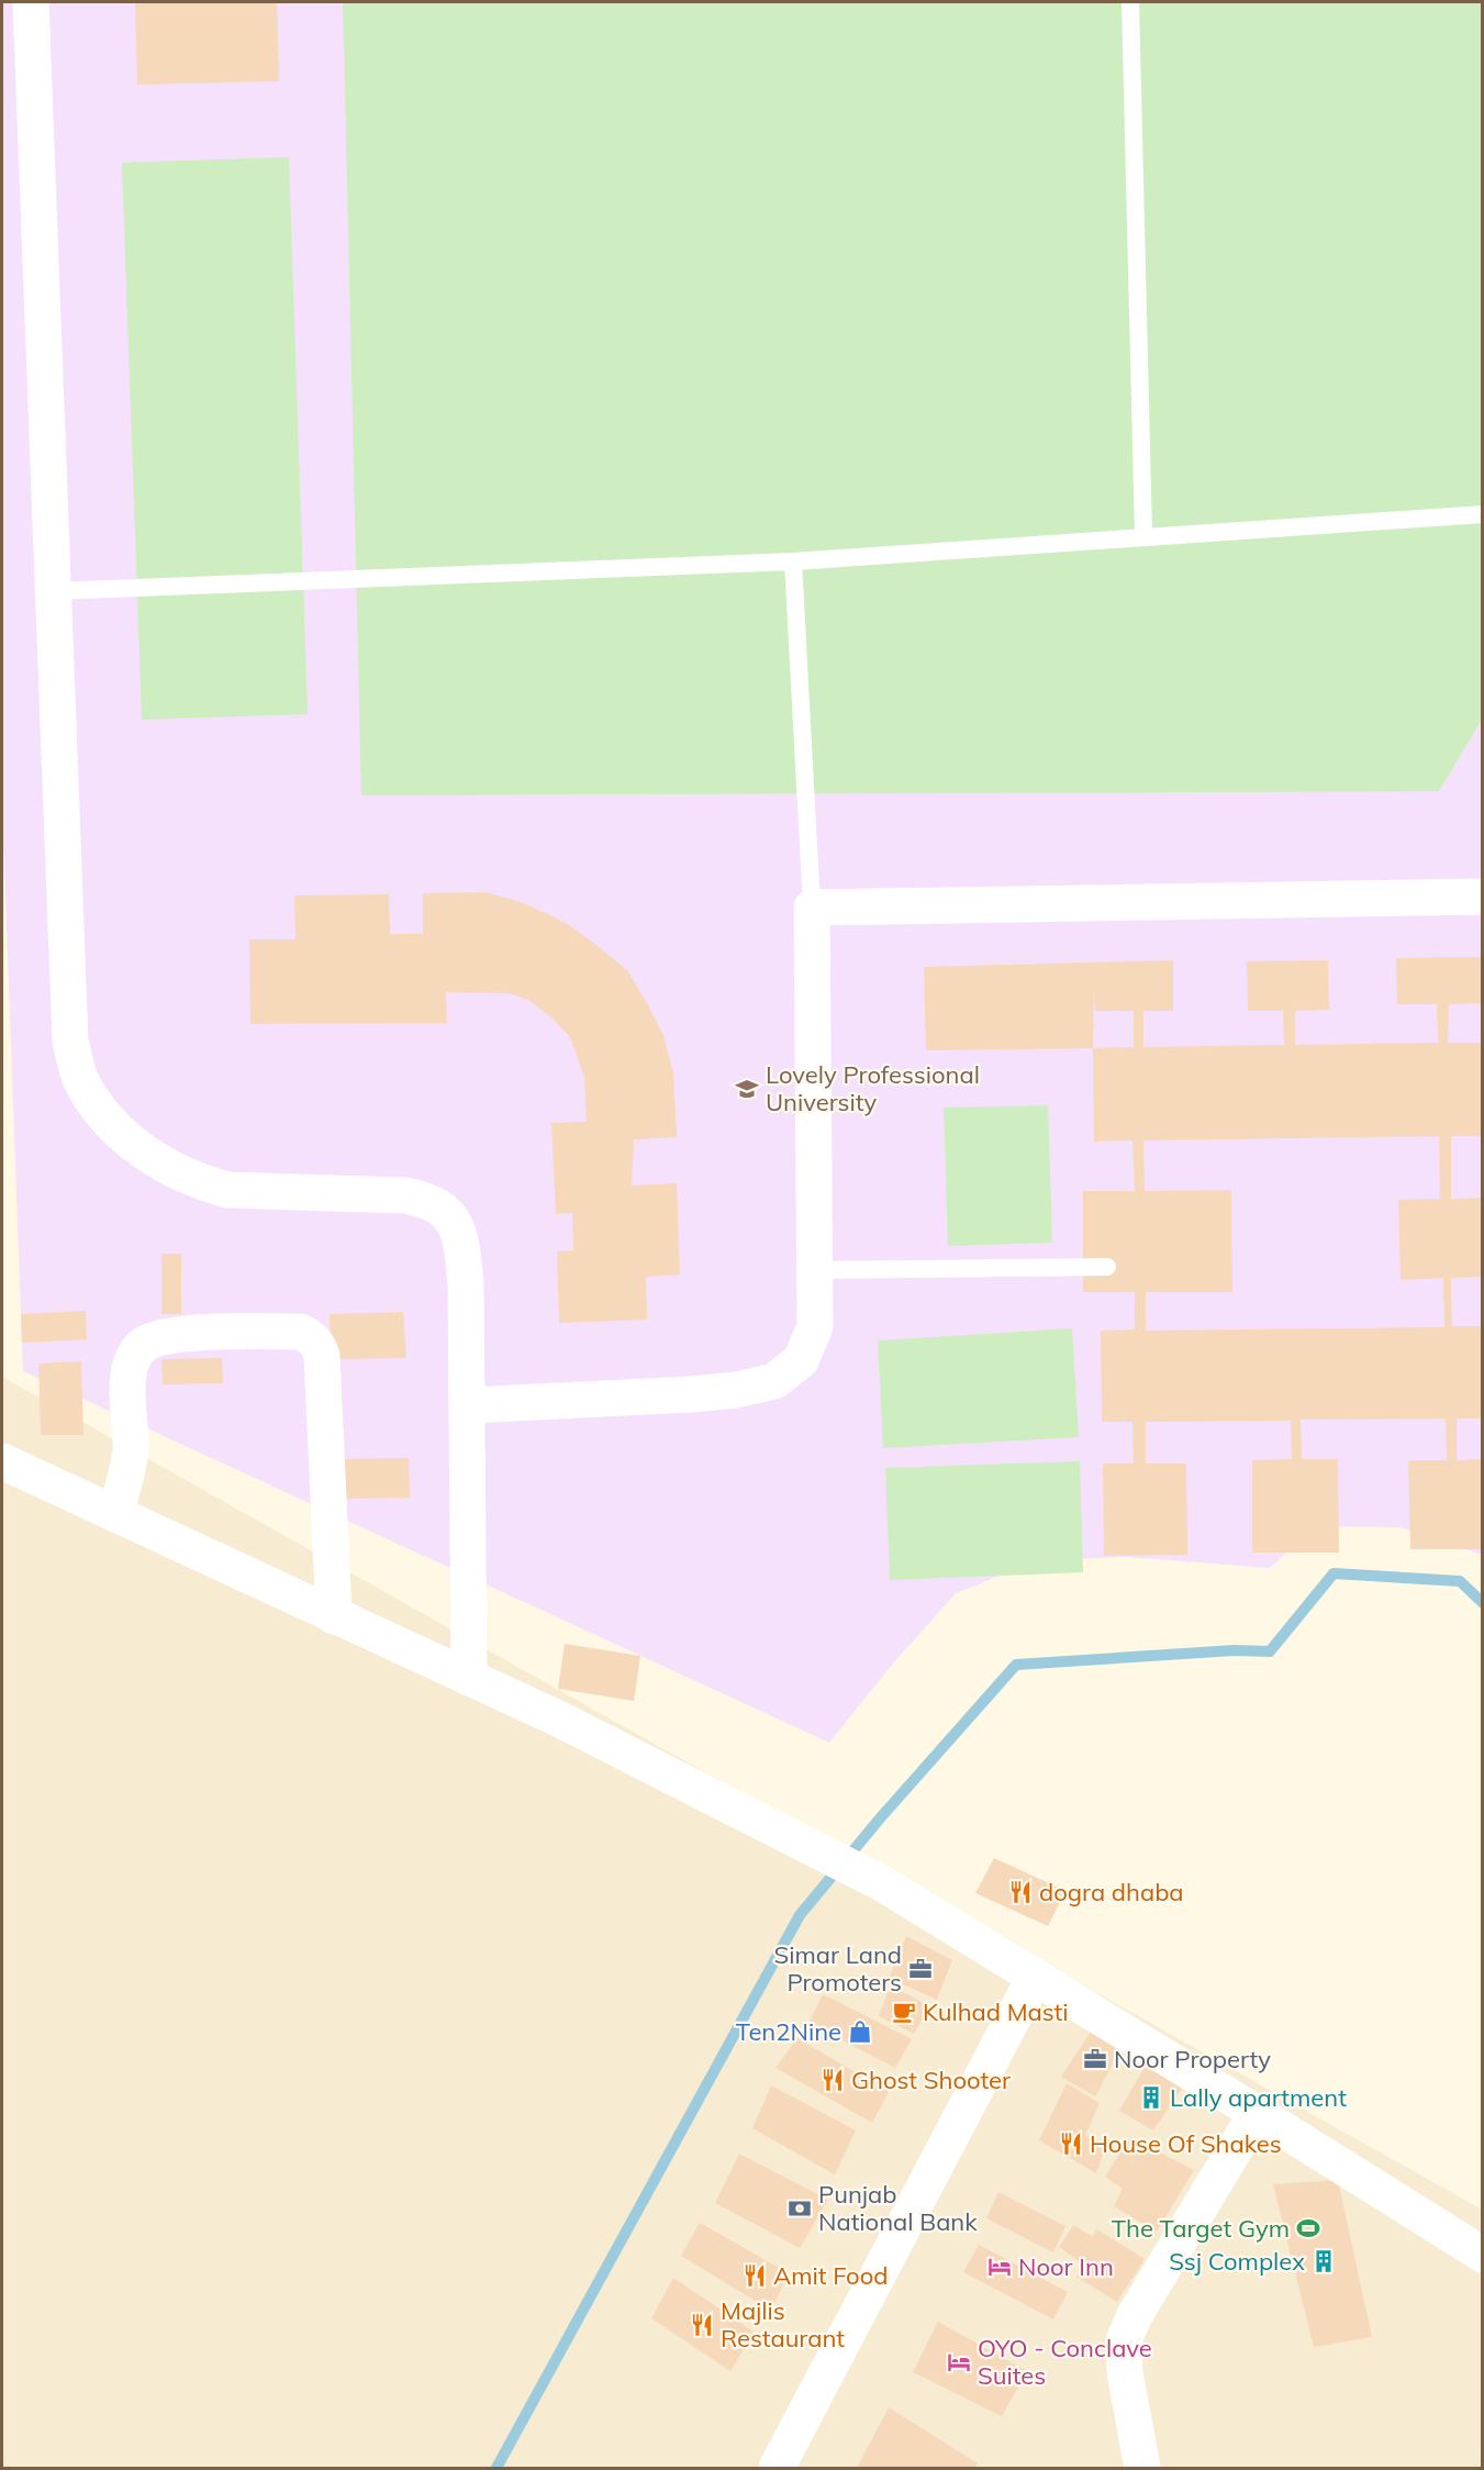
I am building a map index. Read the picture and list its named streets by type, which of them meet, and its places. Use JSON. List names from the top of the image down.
{
  "places": {
    "school or university": ["Lovely Professional University"],
    "restaurant": [
      "dogra dhaba",
      "Ghost Shooter",
      "House Of Shakes",
      "Amit Food",
      "Majlis Restaurant"
    ],
    "office": ["Simar Land Promoters", "Noor Property"],
    "cafe": ["Kulhad Masti"],
    "shop": ["Ten2Nine"],
    "building": ["Lally apartment", "Ssj Complex"],
    "bank": ["Punjab National Bank"],
    "sports": ["The Target Gym"],
    "hotel": ["Noor Inn", "OYO - Conclave Suites"]
  }
}
